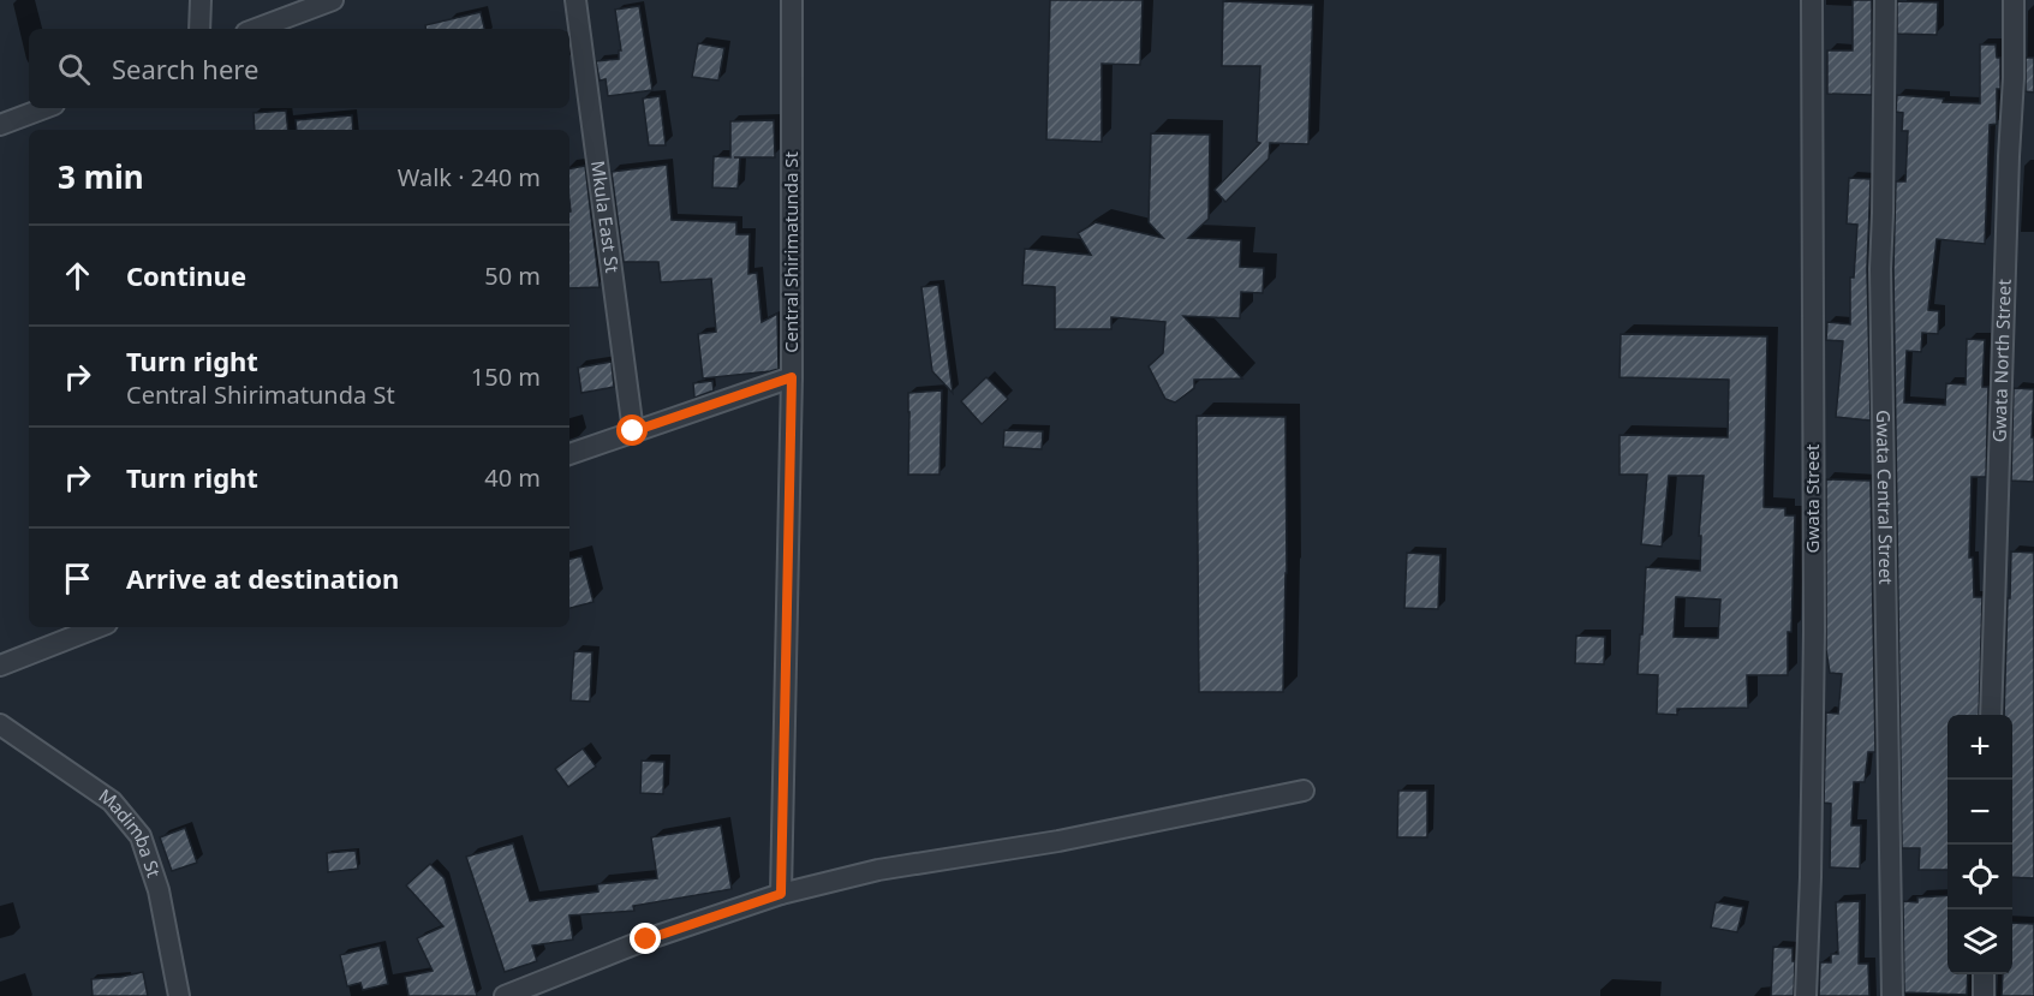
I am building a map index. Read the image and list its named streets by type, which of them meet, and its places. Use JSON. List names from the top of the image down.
{
  "streets": {
    "street": [
      "Mkula East St",
      "Central Shirimatunda St",
      "Gwata North Street",
      "Gwata Central Street",
      "Gwata Street",
      "Madimba St"
    ]
  },
  "page": {
    "search": "Search here",
    "heading": ["3 min", "Walk · 240 m"],
    "list": [
      ["Continue", "50 m"],
      ["Turn right", "Central Shirimatunda St", "150 m"],
      ["Turn right", "40 m"],
      "Arrive at destination"
    ],
    "map_buttons": ["+", "−"]
  }
}
